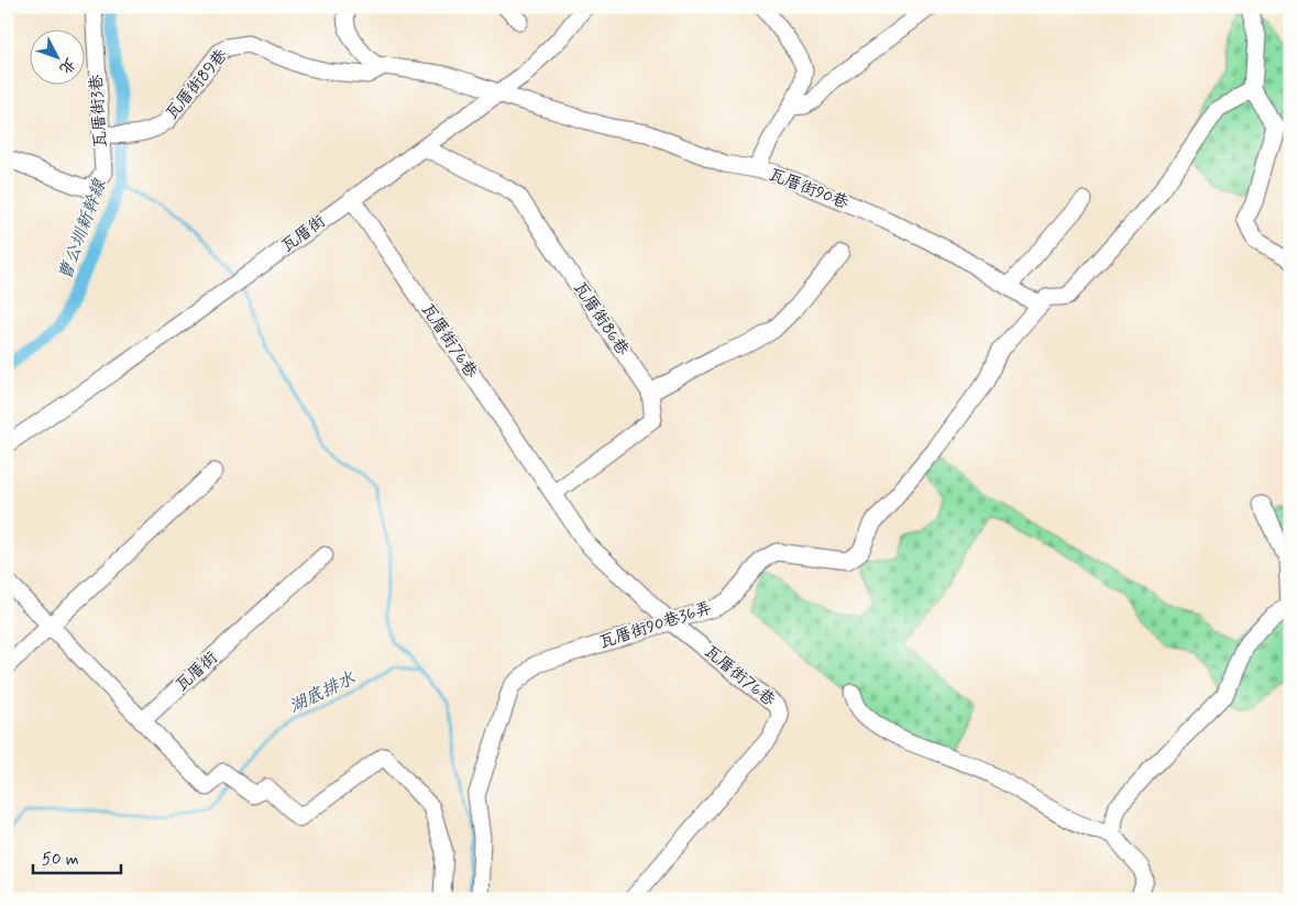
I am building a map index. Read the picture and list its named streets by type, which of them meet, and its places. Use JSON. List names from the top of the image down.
{
  "streets": {
    "street": [
      "瓦厝街89巷",
      "瓦厝街3巷",
      "瓦厝街90巷",
      "瓦厝街",
      "瓦厝街86巷",
      "瓦厝街76巷",
      "瓦厝街90巷36弄"
    ]
  },
  "crossings": [
    ["瓦厝街89巷", "瓦厝街3巷"],
    ["瓦厝街89巷", "瓦厝街90巷"],
    ["瓦厝街89巷", "瓦厝街"],
    ["瓦厝街90巷", "瓦厝街"],
    ["瓦厝街90巷", "瓦厝街90巷36弄"],
    ["瓦厝街", "瓦厝街86巷"],
    ["瓦厝街", "瓦厝街76巷"],
    ["瓦厝街86巷", "瓦厝街76巷"],
    ["瓦厝街76巷", "瓦厝街90巷36弄"]
  ],
  "water": ["曹公圳新幹線", "湖底排水"],
  "scale_bar": "50 m",
  "north": "bottom right"
}
